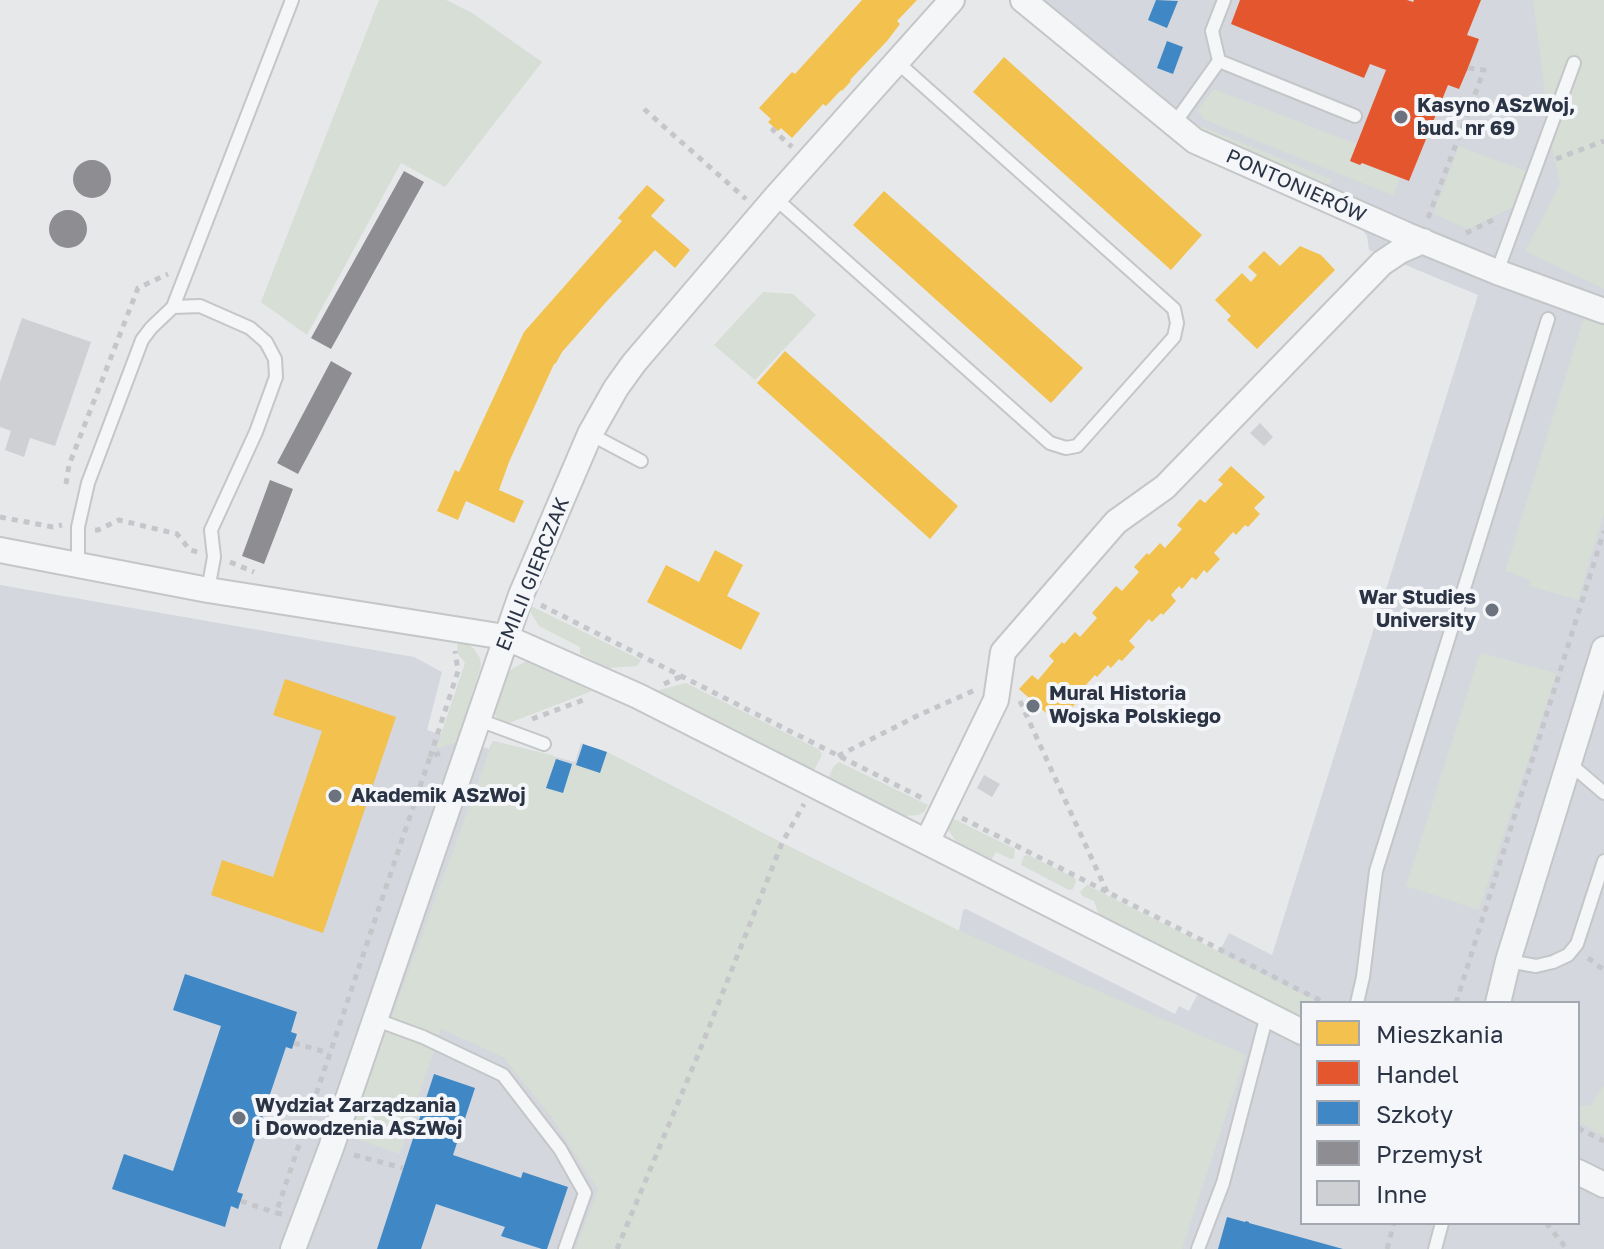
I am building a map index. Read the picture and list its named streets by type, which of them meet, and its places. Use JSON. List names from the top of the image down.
{
  "streets": {
    "street": ["PONTONIERÓW", "EMILII GIERCZAK"]
  },
  "places": [
    "Kasyno ASzWoj, bud. nr 69",
    "War Studies University",
    "Mural Historia Wojska Polskiego",
    "Akademik ASzWoj",
    "Wydział Zarządzania i Dowodzenia ASzWoj"
  ],
  "legend": [
    "Mieszkania",
    "Handel",
    "Szkoły",
    "Przemysł",
    "Inne"
  ]
}
